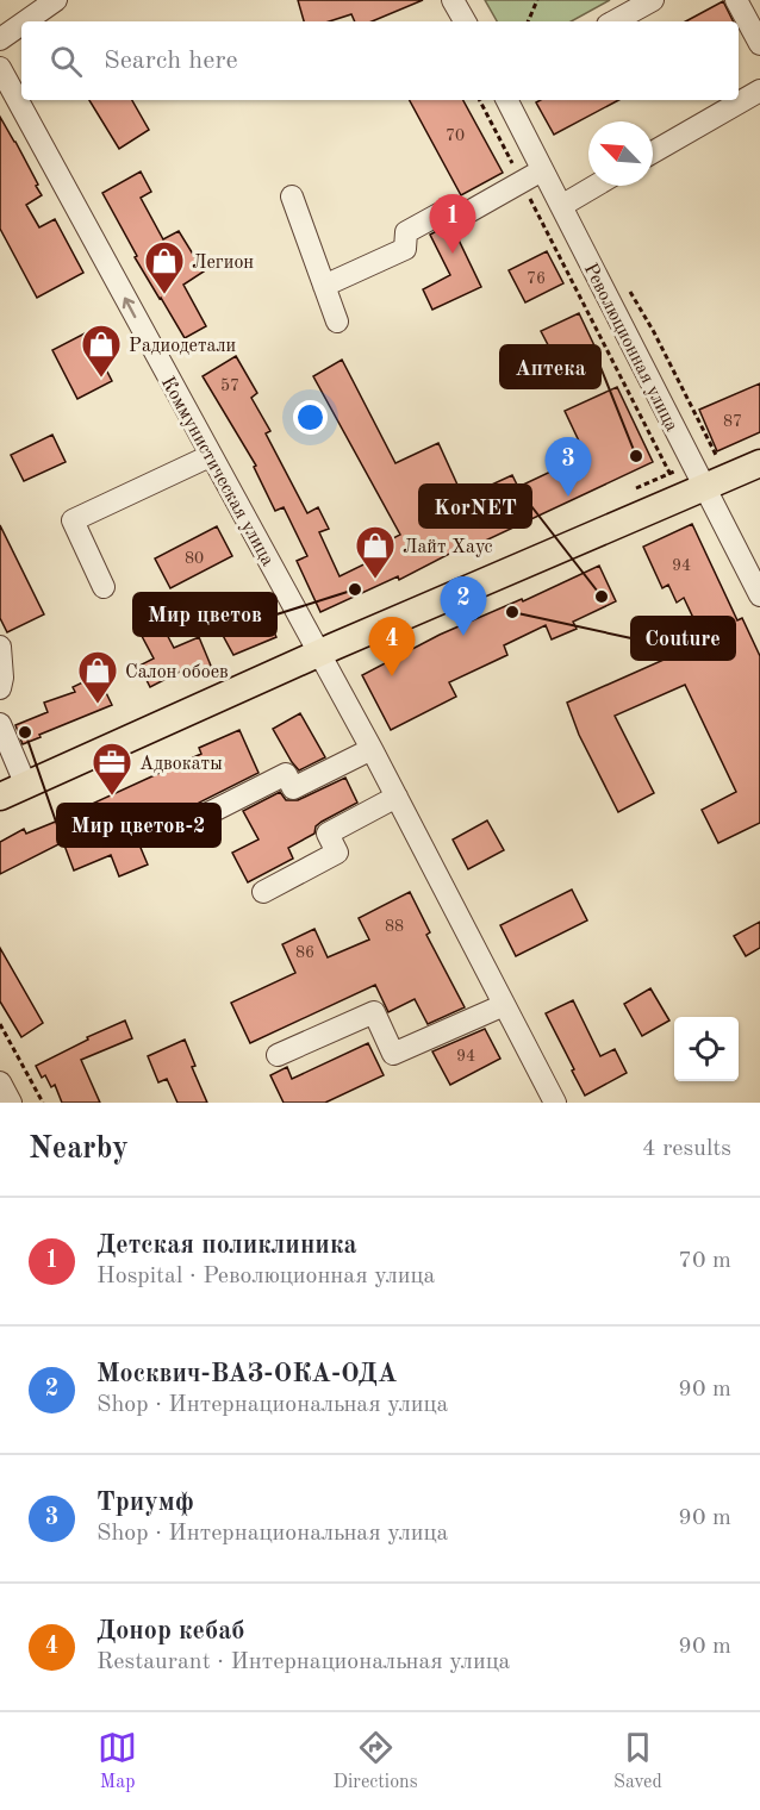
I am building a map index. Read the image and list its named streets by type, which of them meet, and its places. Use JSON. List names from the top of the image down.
{
  "streets": {
    "street": ["Революционная улица", "Коммунистическая улица"]
  },
  "one_way": ["Коммунистическая улица"],
  "places": {
    "shop": [
      "Легион",
      "Радиодетали",
      "Лайт Хаус",
      "Салон обоев"
    ],
    "other": [
      "Аптека",
      "Мир цветов",
      "KorNET",
      "Couture",
      "Мир цветов-2"
    ],
    "office": ["Адвокаты"]
  },
  "house_numbers": [
    "70",
    "76",
    "57",
    "87",
    "80",
    "94",
    "88",
    "86",
    "94"
  ],
  "north": "top left",
  "page": {
    "search": "Search here",
    "pins": [
      "1",
      "3",
      "2",
      "4"
    ],
    "heading": ["Nearby", "4 results"],
    "list": [
      {
        "mark": "1",
        "name": "Детская поликлиника",
        "note": "Hospital · Революционная улица",
        "value": "70 m"
      },
      {
        "mark": "2",
        "name": "Москвич-ВАЗ-ОКА-ОДА",
        "note": "Shop · Интернациональная улица",
        "value": "90 m"
      },
      {
        "mark": "3",
        "name": "Триумф",
        "note": "Shop · Интернациональная улица",
        "value": "90 m"
      },
      {
        "mark": "4",
        "name": "Донор кебаб",
        "note": "Restaurant · Интернациональная улица",
        "value": "90 m"
      }
    ],
    "nav": ["Map", "Directions", "Saved"]
  }
}
